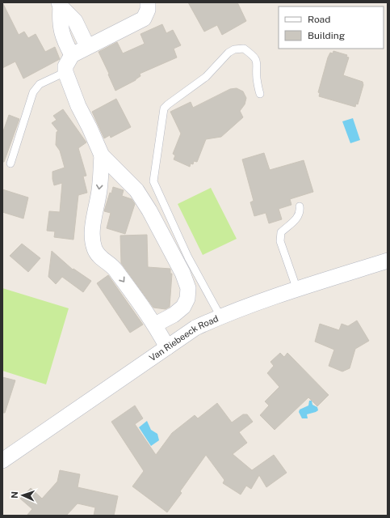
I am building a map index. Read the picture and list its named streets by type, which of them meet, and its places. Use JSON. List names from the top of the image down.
{
  "streets": {
    "street": ["Van Riebeeck Road"]
  },
  "legend": ["Road", "Building"],
  "north": "left"
}
